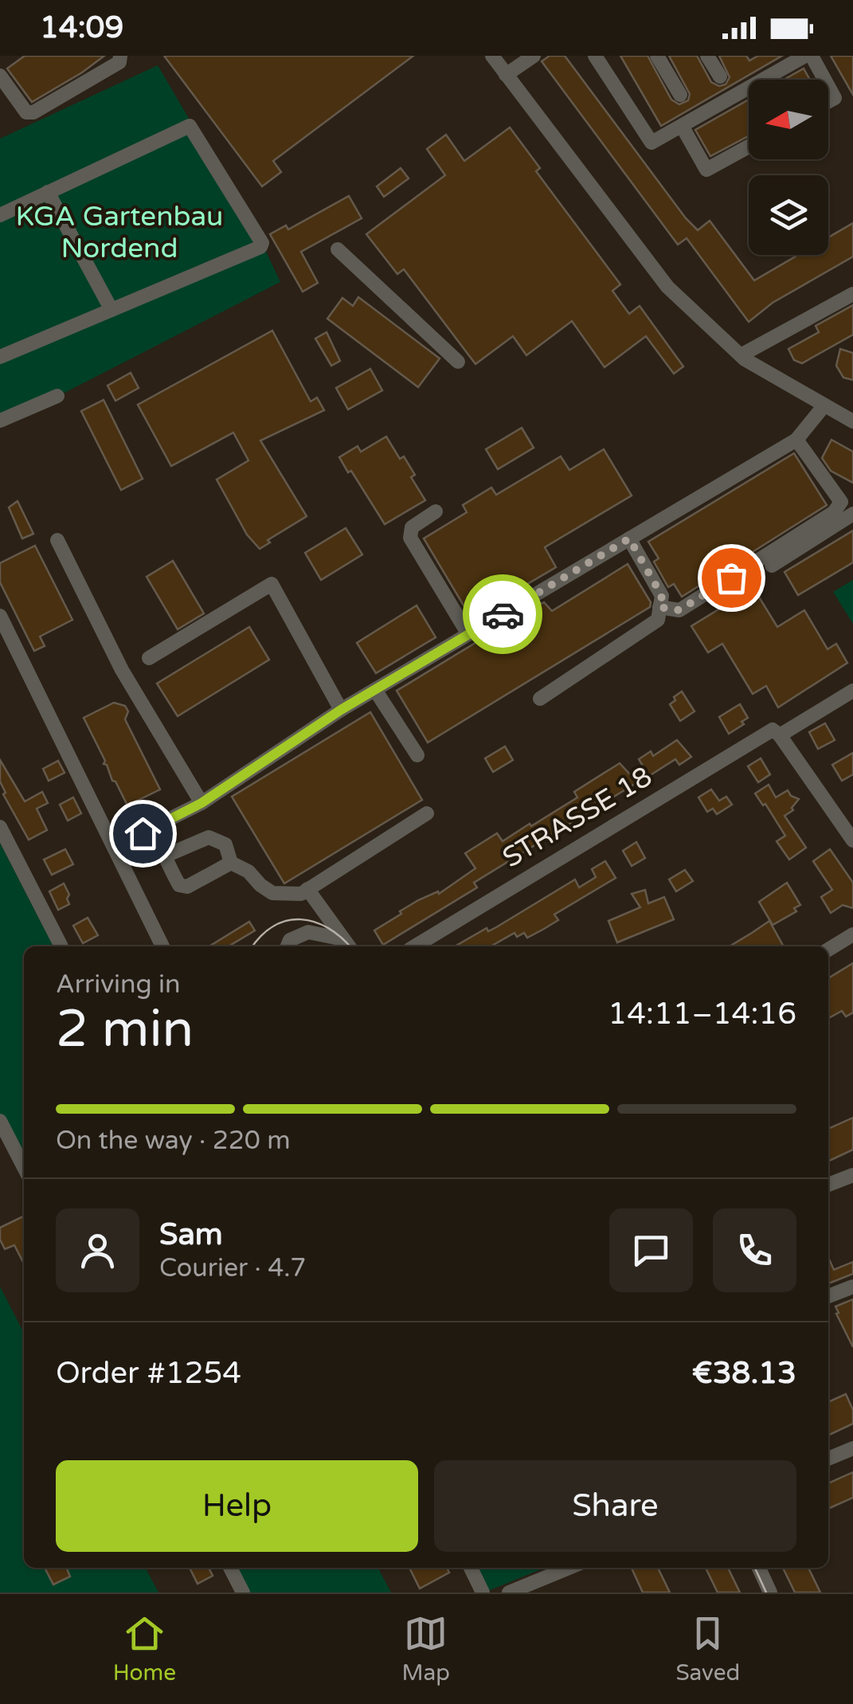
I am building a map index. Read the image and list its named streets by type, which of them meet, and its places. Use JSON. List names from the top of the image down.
{
  "streets": {
    "street": ["STRASSE 18"]
  },
  "parks": ["KGA Gartenbau Nordend"],
  "north": "left",
  "page": {
    "status": "14:09",
    "heading": ["2 min", "Arriving in", "14:11–14:16"],
    "panel": [
      "Sam",
      "Courier · 4.7",
      "Order #1254",
      "€38.13"
    ],
    "bar": "On the way · 220 m",
    "buttons": ["Help", "Share"],
    "tabs": ["Home", "Map", "Saved"]
  }
}
